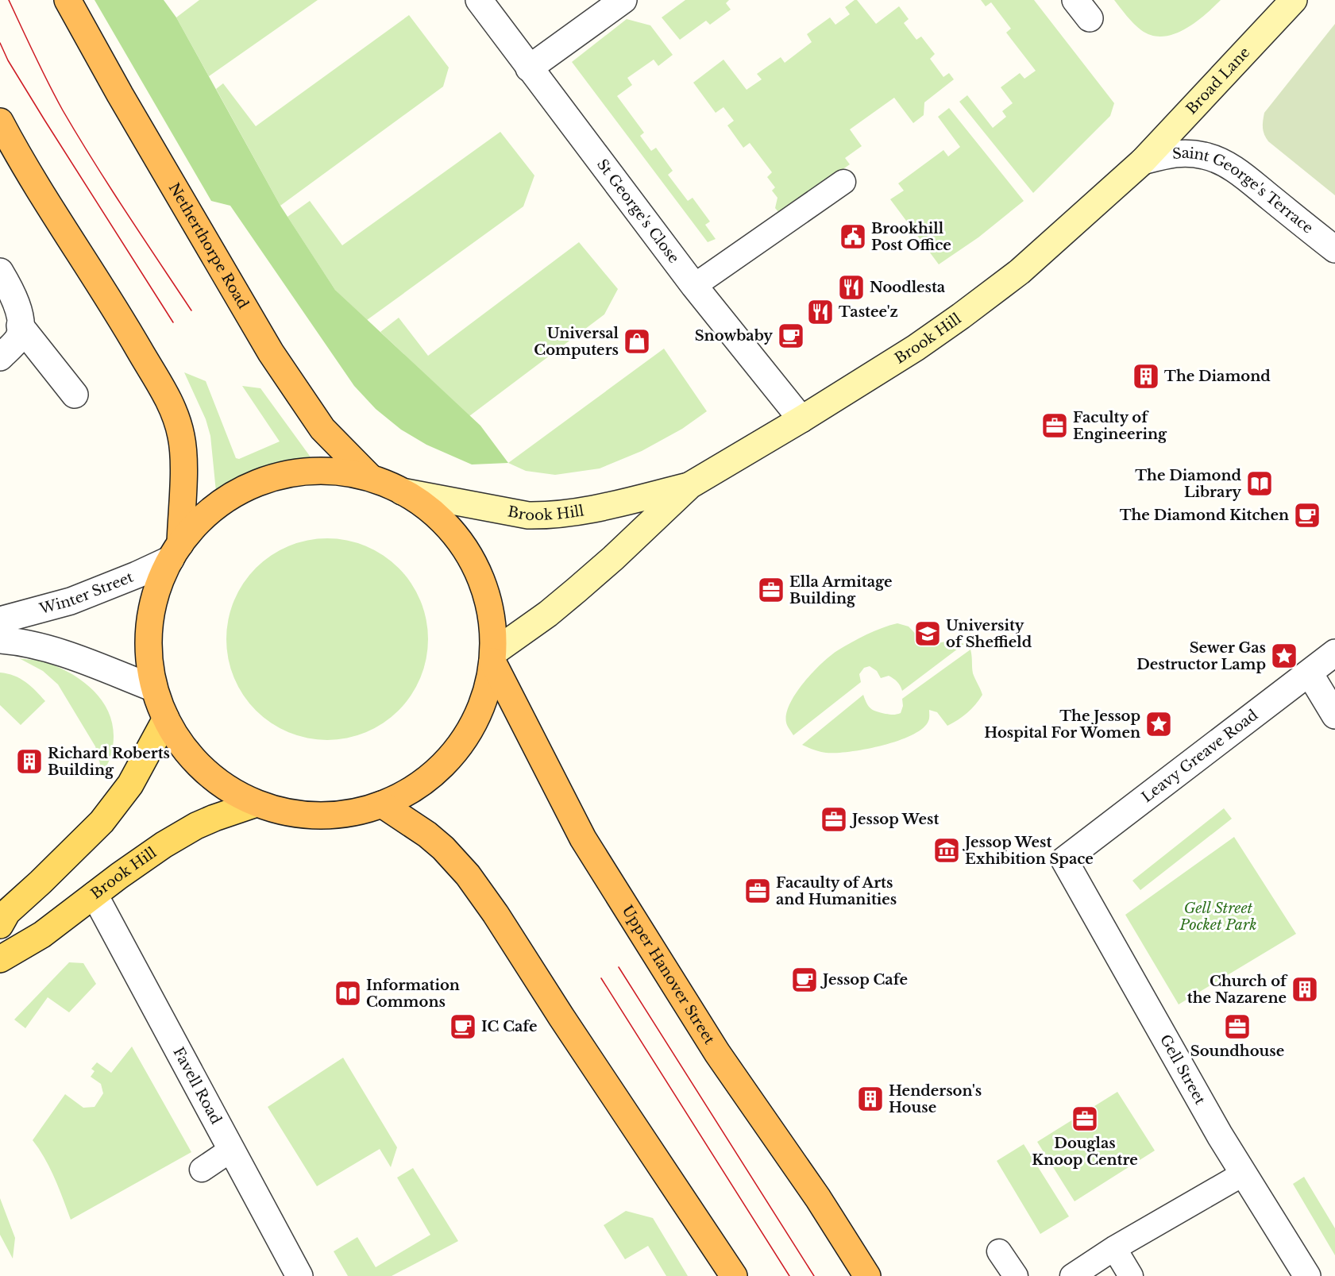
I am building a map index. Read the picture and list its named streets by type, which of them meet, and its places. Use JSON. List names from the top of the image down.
{
  "streets": {
    "highway": ["Netherthorpe Road", "Upper Hanover Street"],
    "main road": ["Broad Lane", "Brook Hill"],
    "street": [
      "Saint George's Terrace",
      "St George's Close",
      "Winter Street",
      "Leavy Greave Road",
      "Gell Street",
      "Favell Road"
    ]
  },
  "crossings": [
    ["Broad Lane", "Saint George's Terrace"],
    ["Broad Lane", "Brook Hill"],
    ["Saint George's Terrace", "Brook Hill"],
    ["St George's Close", "Brook Hill"],
    ["Brook Hill", "Upper Hanover Street"],
    ["Brook Hill", "Favell Road"],
    ["Leavy Greave Road", "Gell Street"]
  ],
  "parks": ["Gell Street Pocket Park"],
  "places": {
    "public building": ["Brookhill Post Office"],
    "restaurant": ["Noodlesta", "Tastee'z"],
    "cafe": [
      "Snowbaby",
      "The Diamond Kitchen",
      "Jessop Cafe",
      "IC Cafe"
    ],
    "shop": ["Universal Computers"],
    "building": [
      "The Diamond",
      "Richard Roberts Building",
      "Church of the Nazarene",
      "Henderson's House"
    ],
    "office": [
      "Faculty of Engineering",
      "Ella Armitage Building",
      "Jessop West",
      "Facaulty of Arts and Humanities",
      "Soundhouse",
      "Douglas Knoop Centre"
    ],
    "library": ["The Diamond Library", "Information Commons"],
    "school or university": ["University of Sheffield"],
    "place": ["Sewer Gas Destructor Lamp", "The Jessop Hospital For Women"],
    "museum": ["Jessop West Exhibition Space"]
  }
}
